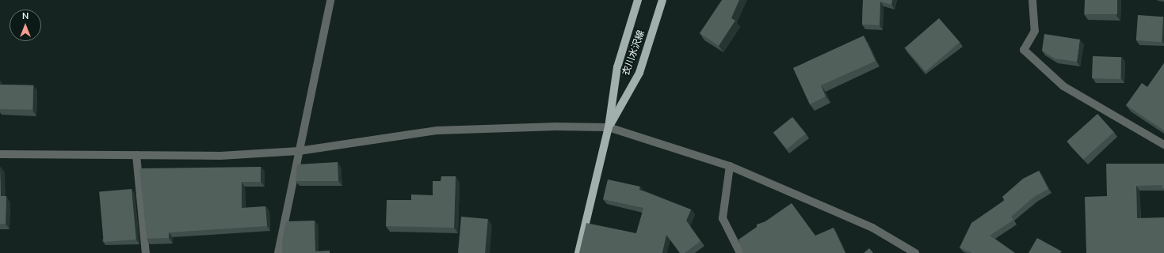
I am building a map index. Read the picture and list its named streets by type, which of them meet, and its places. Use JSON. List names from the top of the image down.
{
  "streets": {
    "main road": ["衣川水沢線"]
  },
  "north": "top"
}
